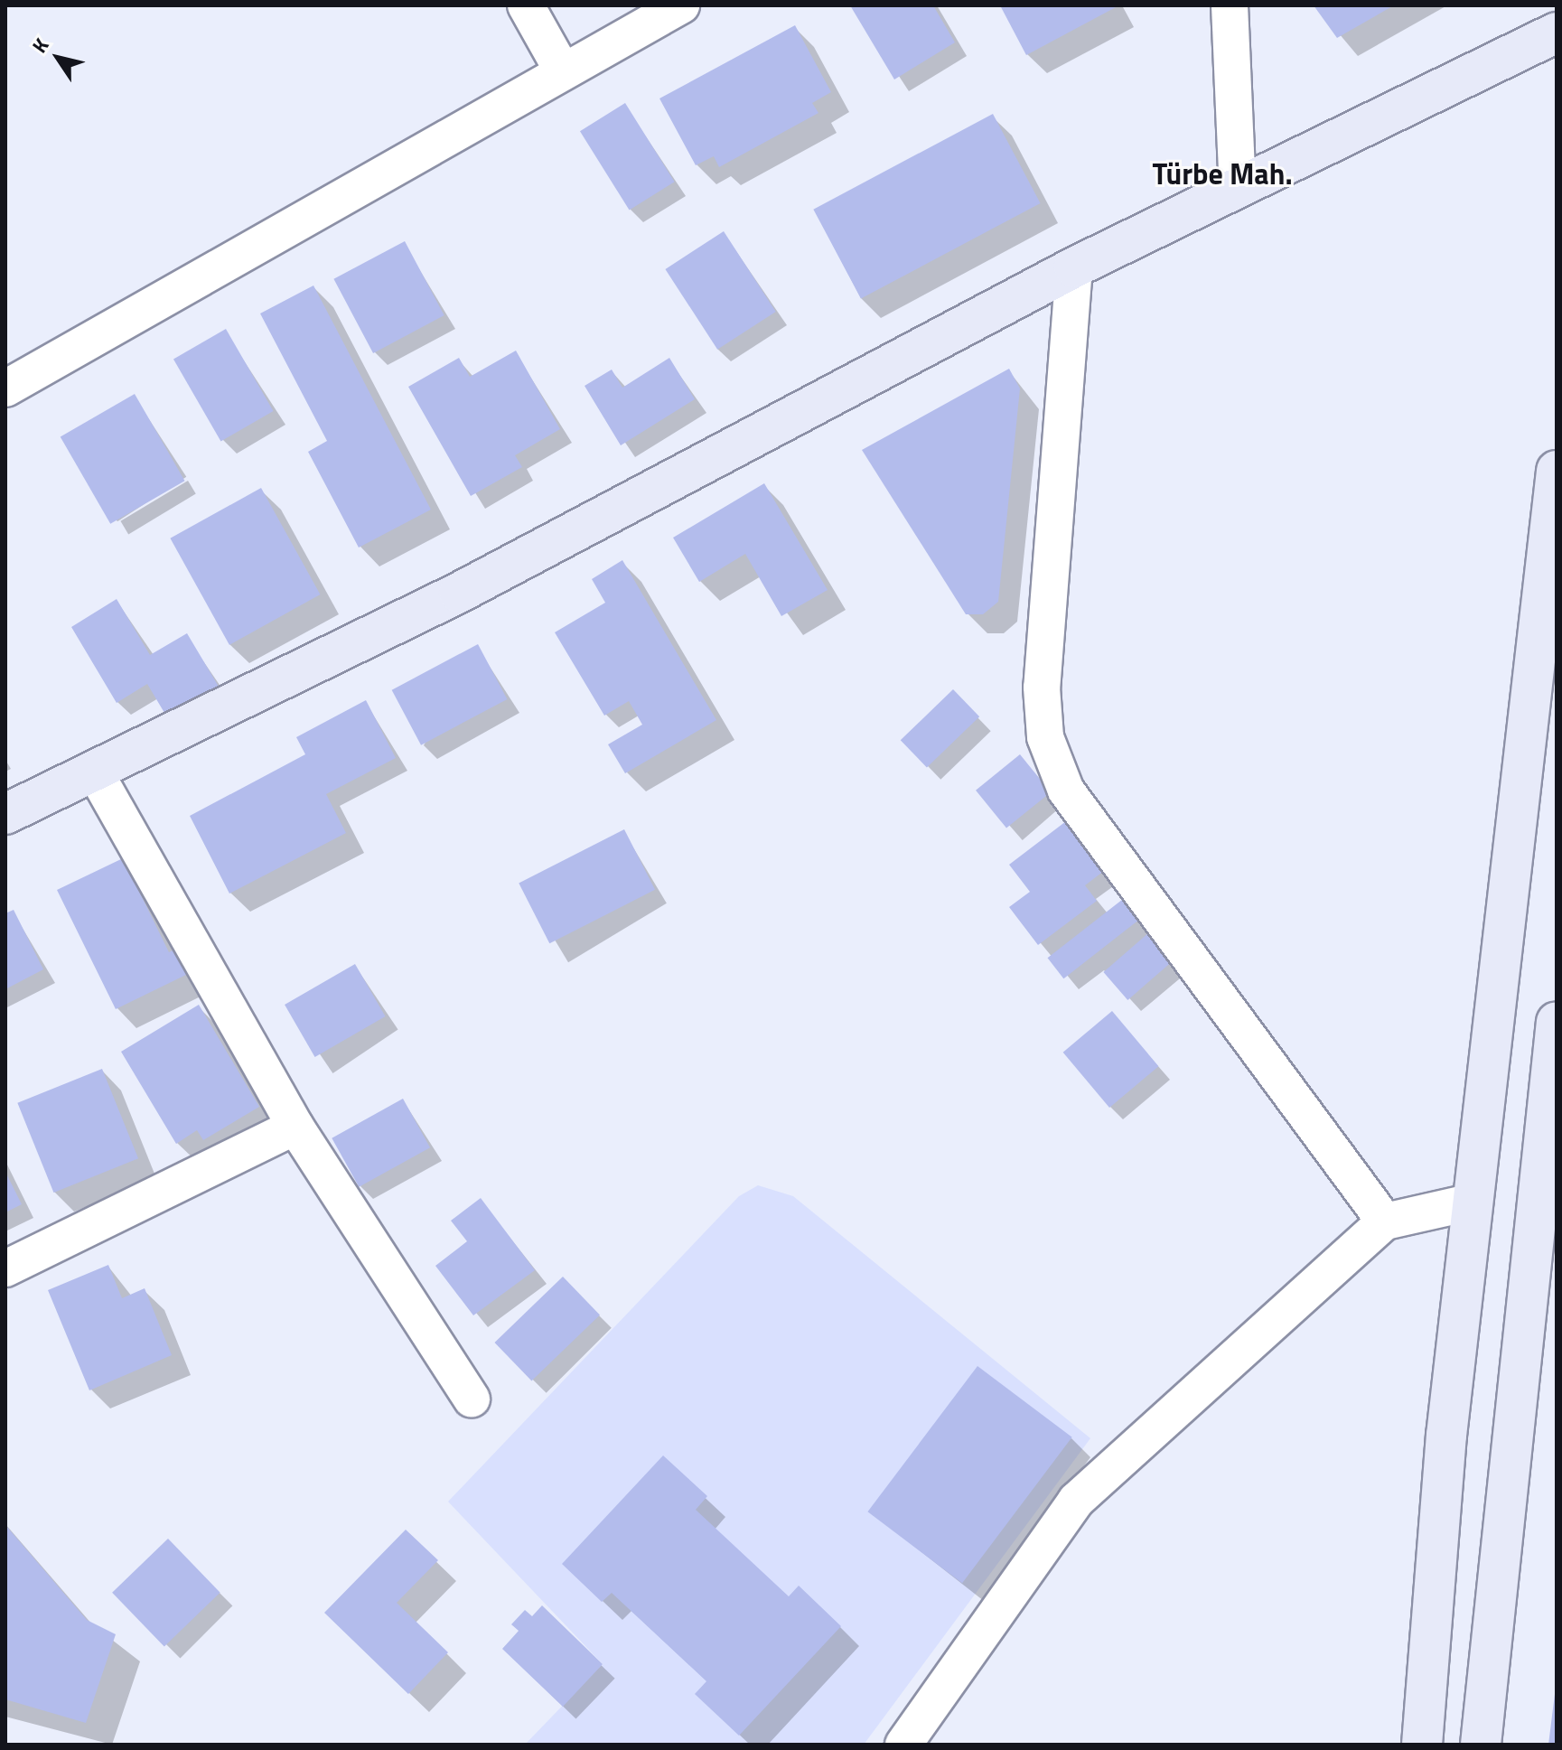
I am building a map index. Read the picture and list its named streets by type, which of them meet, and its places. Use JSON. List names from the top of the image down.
{
  "districts": ["Türbe Mah."],
  "north": "top left"
}
